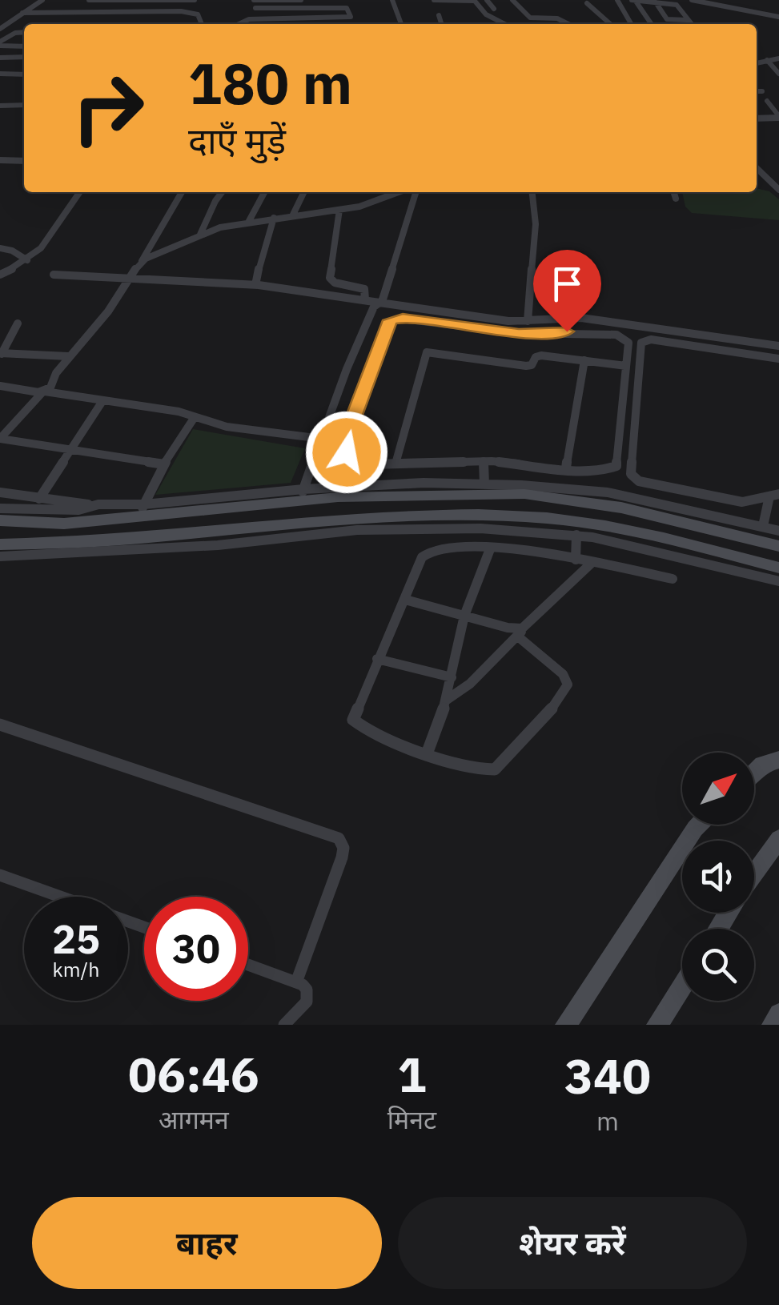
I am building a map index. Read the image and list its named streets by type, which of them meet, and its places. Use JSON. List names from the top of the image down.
{
  "north": "top right",
  "page": {
    "turn": ["180 m", "दाएँ मुड़ें"],
    "speed": "25 km/h",
    "limit": "30",
    "eta": [
      "06:46",
      "आगमन",
      "1",
      "मिनट",
      "340",
      "m"
    ],
    "buttons": ["बाहर", "शेयर करें"]
  }
}
